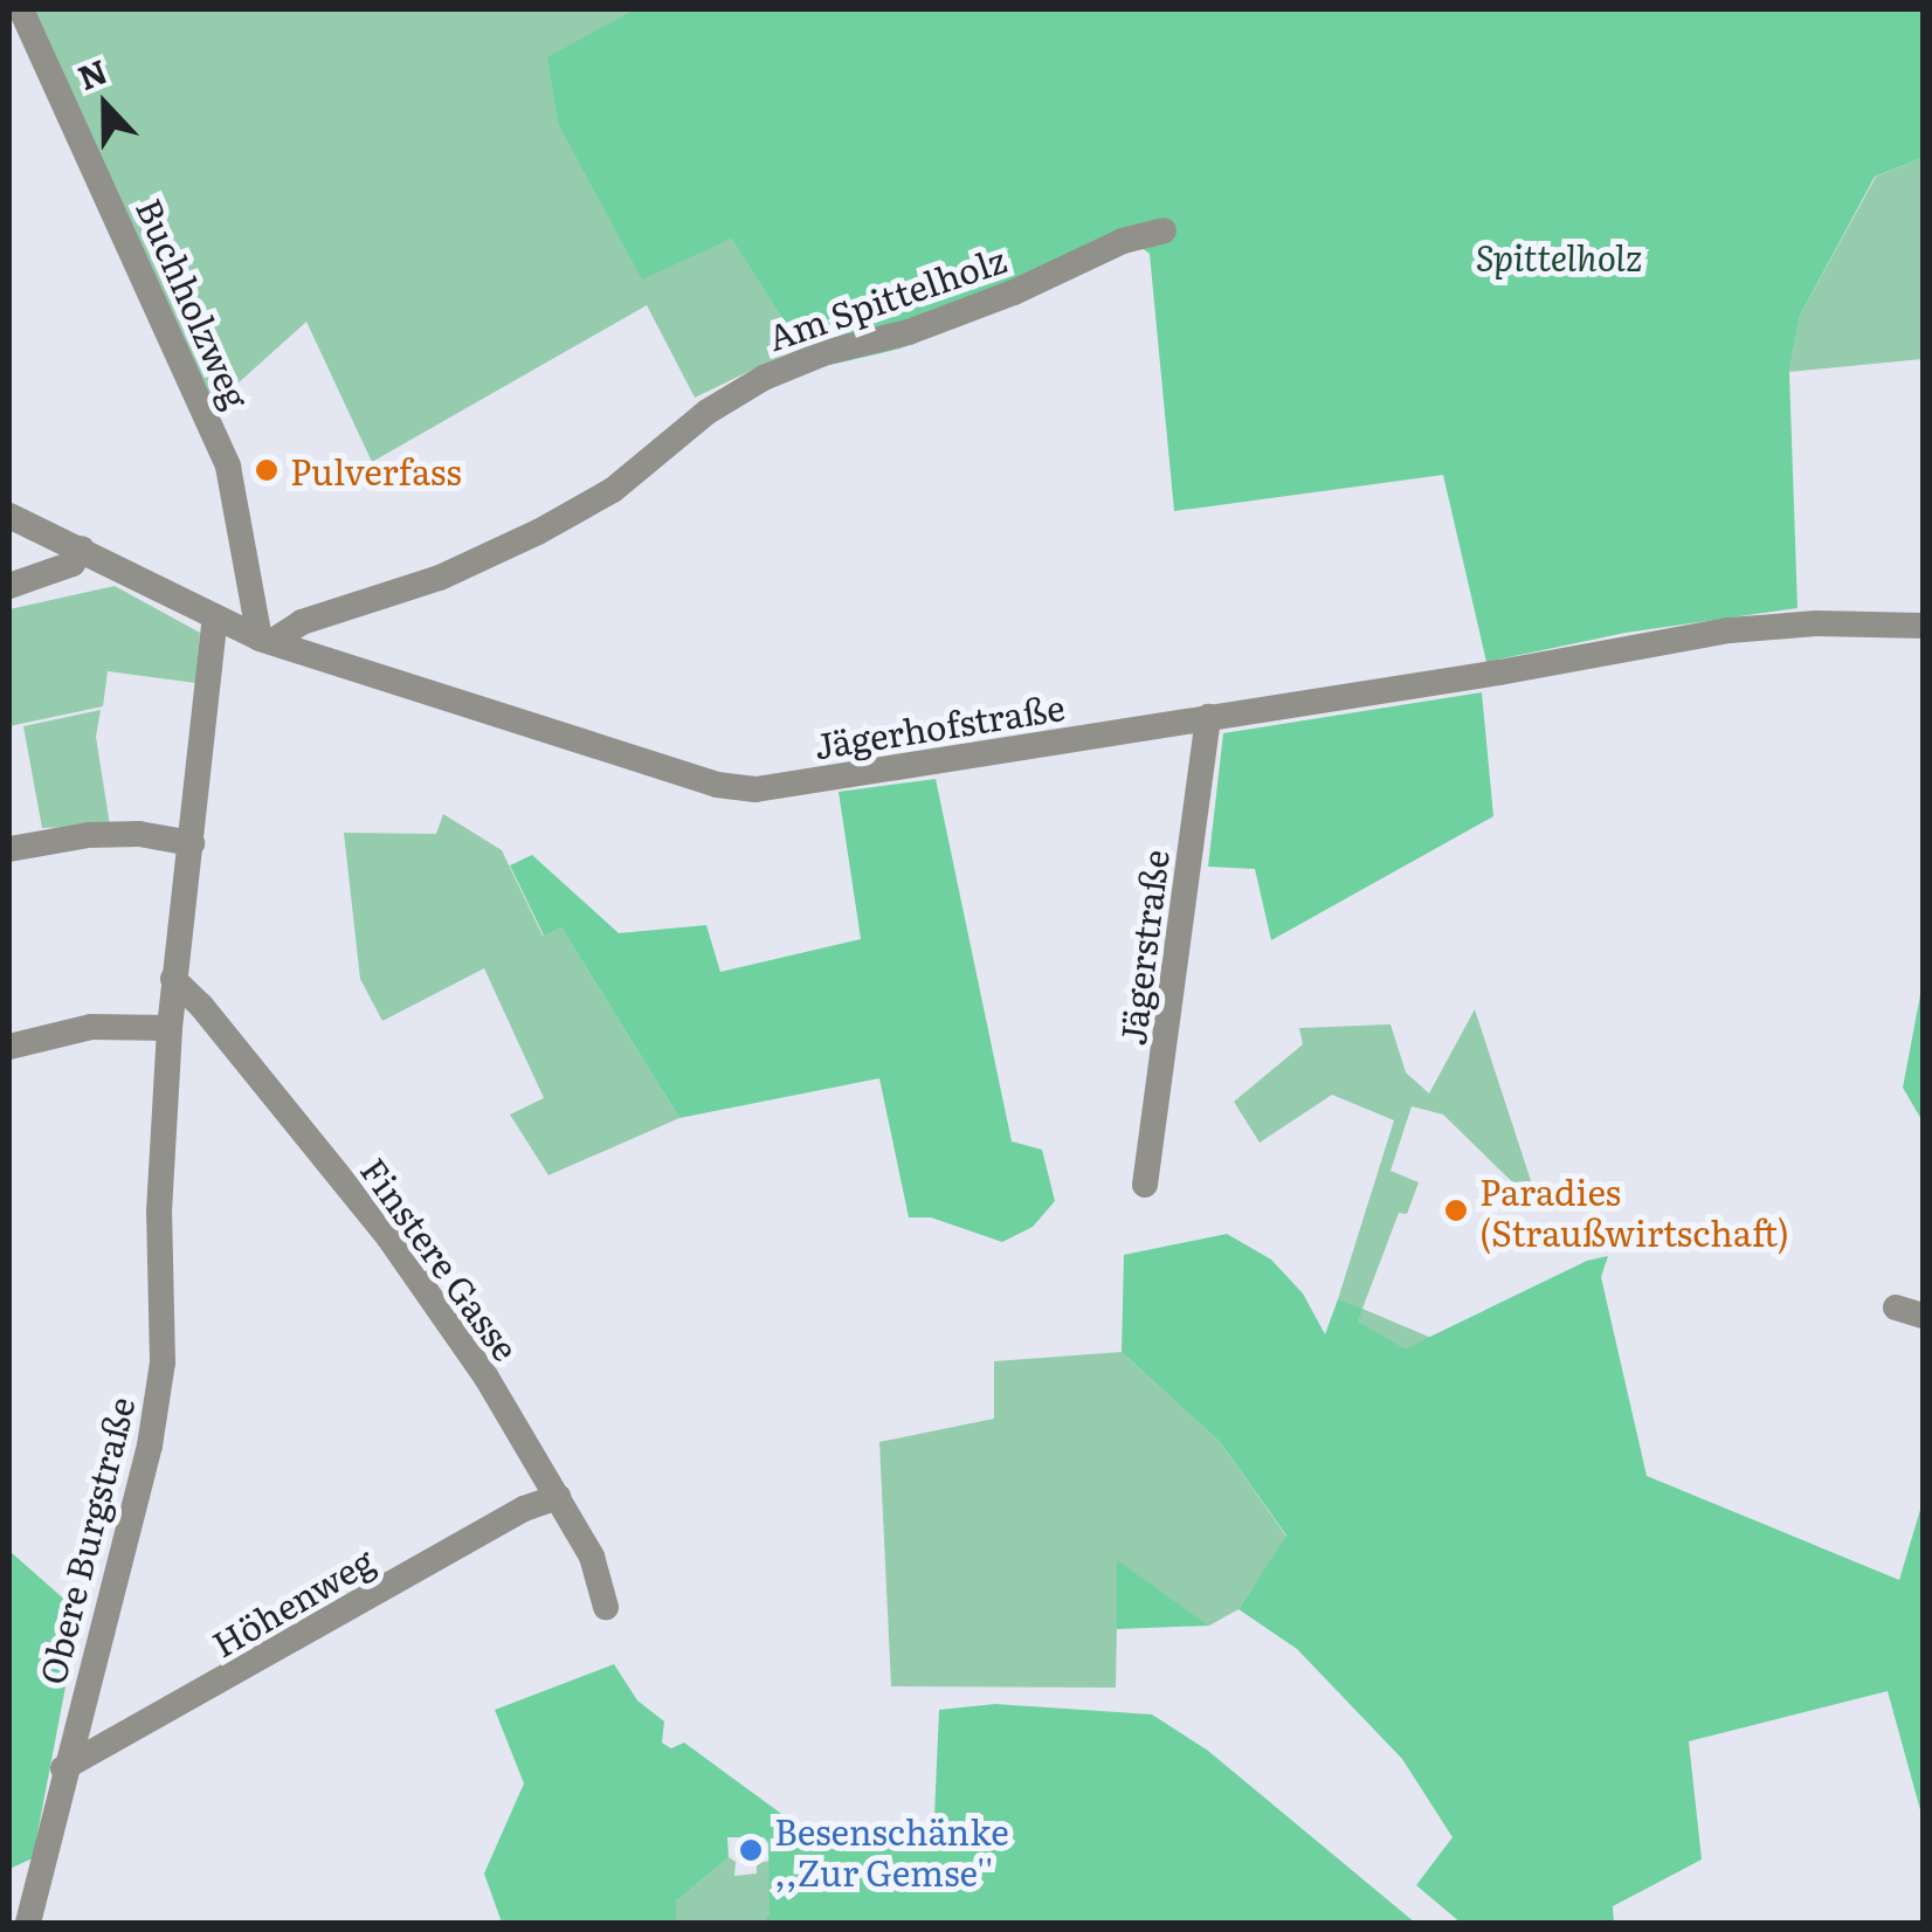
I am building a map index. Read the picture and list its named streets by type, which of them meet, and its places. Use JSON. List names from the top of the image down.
{
  "streets": {
    "street": [
      "Am Spittelholz",
      "Buchholzweg",
      "Jägerhofstraße",
      "Jägerstraße",
      "Finstere Gasse",
      "Obere Burgstraße",
      "Höhenweg"
    ]
  },
  "crossings": [
    ["Am Spittelholz", "Buchholzweg"],
    ["Am Spittelholz", "Jägerhofstraße"],
    ["Buchholzweg", "Jägerhofstraße"],
    ["Jägerhofstraße", "Jägerstraße"],
    ["Jägerhofstraße", "Obere Burgstraße"],
    ["Finstere Gasse", "Obere Burgstraße"],
    ["Finstere Gasse", "Höhenweg"],
    ["Obere Burgstraße", "Höhenweg"]
  ],
  "parks": ["Spittelholz"],
  "places": ["Pulverfass", "Paradies (Straußwirtschaft)", "Besenschänke ,,Zur Gemse''"],
  "north": "top"
}
